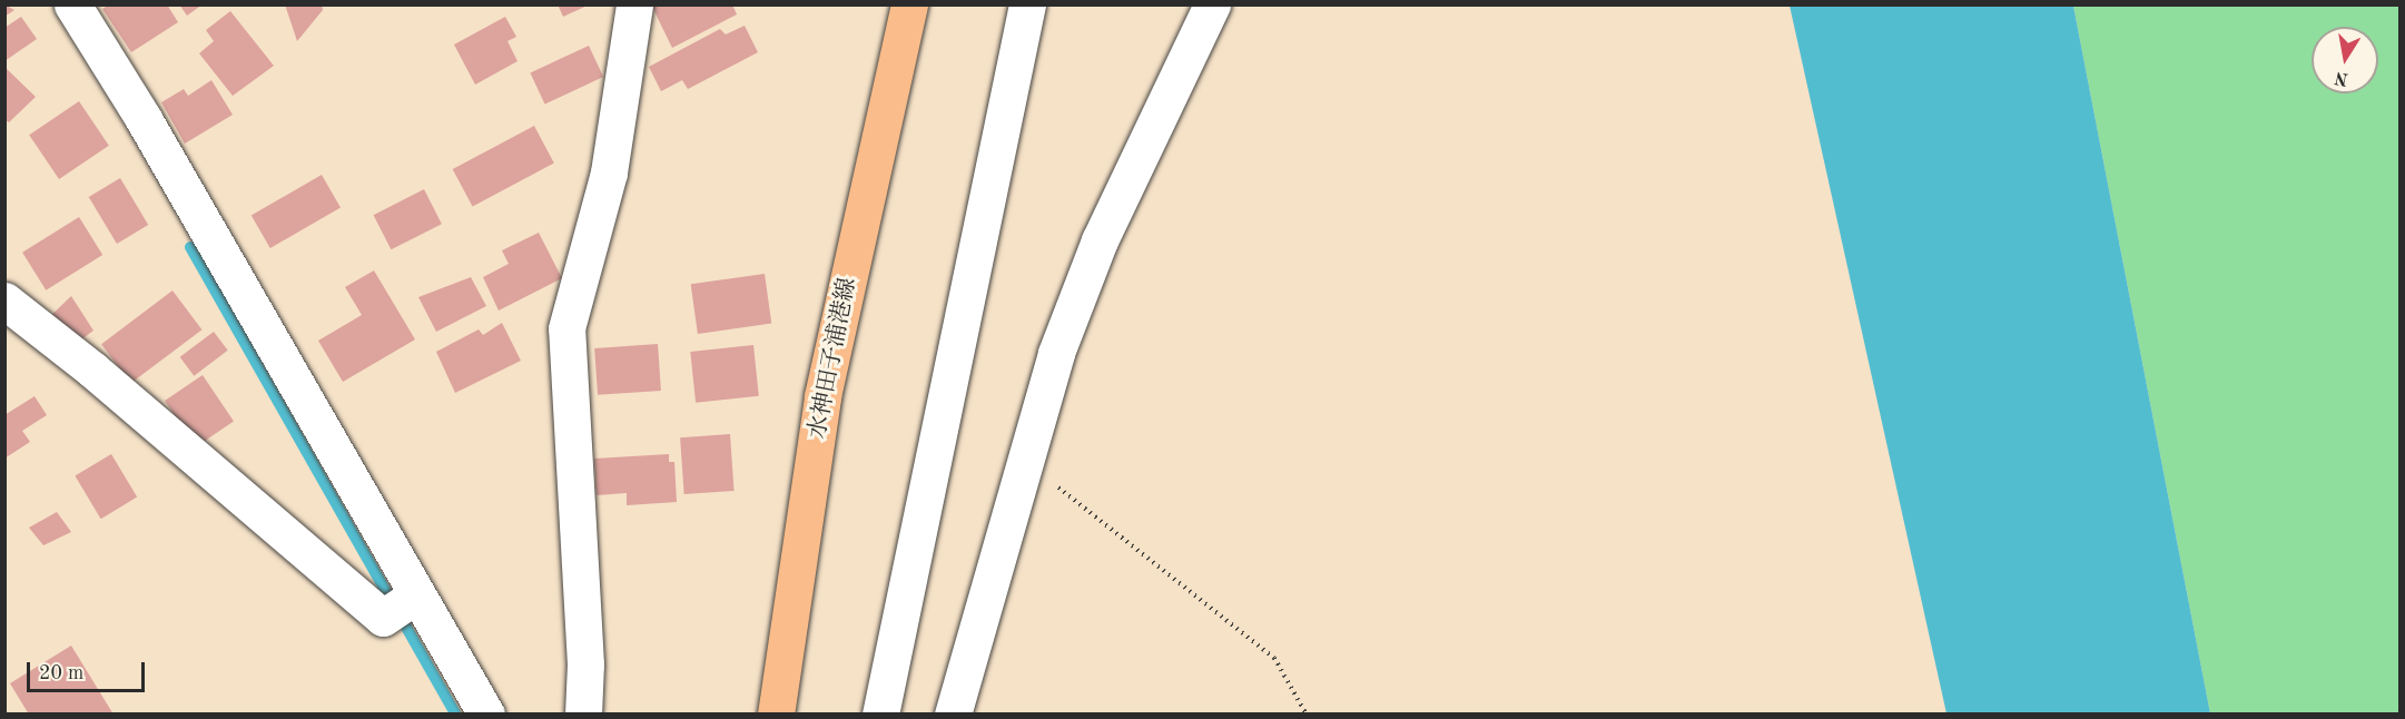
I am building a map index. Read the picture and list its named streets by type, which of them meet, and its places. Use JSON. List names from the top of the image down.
{
  "streets": {
    "main road": ["水神田子浦港線"]
  },
  "scale_bar": "20 m",
  "north": "bottom"
}
